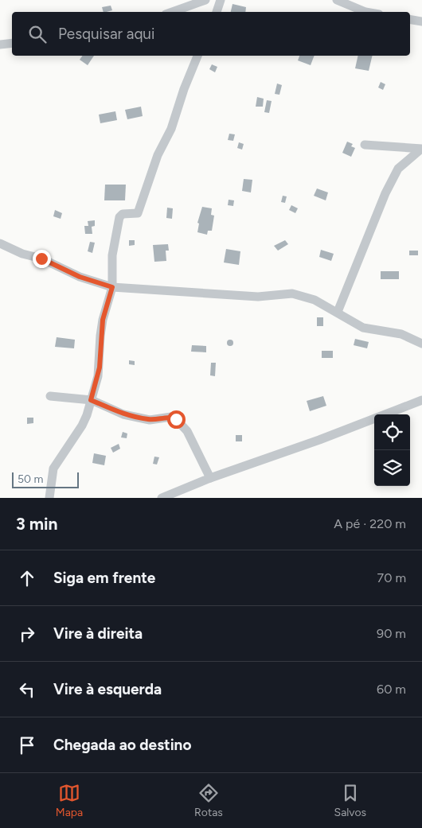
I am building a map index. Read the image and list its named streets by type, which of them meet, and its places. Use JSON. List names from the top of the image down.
{
  "scale_bar": "50 m",
  "page": {
    "search": "Pesquisar aqui",
    "scale": "50 m",
    "heading": ["3 min", "A pé · 220 m"],
    "list": [
      ["Siga em frente", "70 m"],
      ["Vire à direita", "90 m"],
      ["Vire à esquerda", "60 m"],
      "Chegada ao destino"
    ],
    "nav": ["Mapa", "Rotas", "Salvos"]
  }
}
